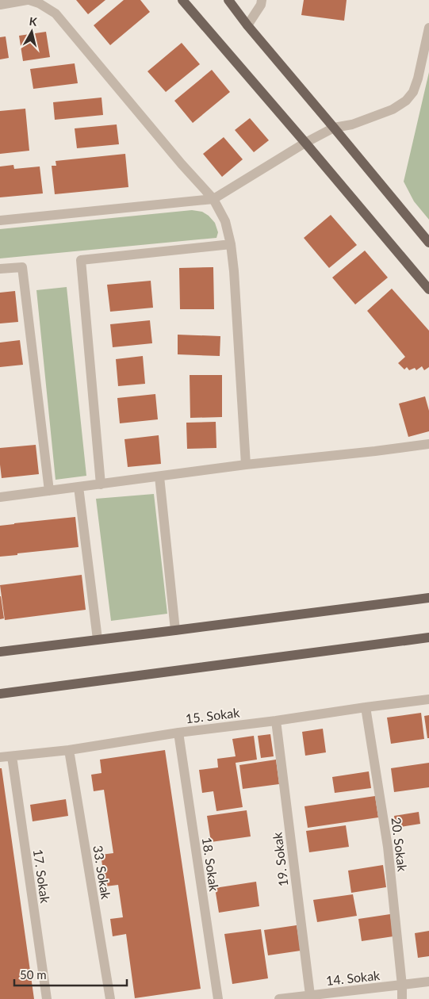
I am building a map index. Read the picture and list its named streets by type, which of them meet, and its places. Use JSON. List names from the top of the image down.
{
  "streets": {
    "street": [
      "15. Sokak",
      "20. Sokak",
      "19. Sokak",
      "18. Sokak",
      "33. Sokak",
      "17. Sokak",
      "14. Sokak"
    ]
  },
  "crossings": [
    ["15. Sokak", "20. Sokak"],
    ["15. Sokak", "19. Sokak"],
    ["15. Sokak", "18. Sokak"],
    ["15. Sokak", "33. Sokak"],
    ["15. Sokak", "17. Sokak"],
    ["20. Sokak", "14. Sokak"],
    ["19. Sokak", "14. Sokak"]
  ],
  "scale_bar": "50 m",
  "north": "top"
}
